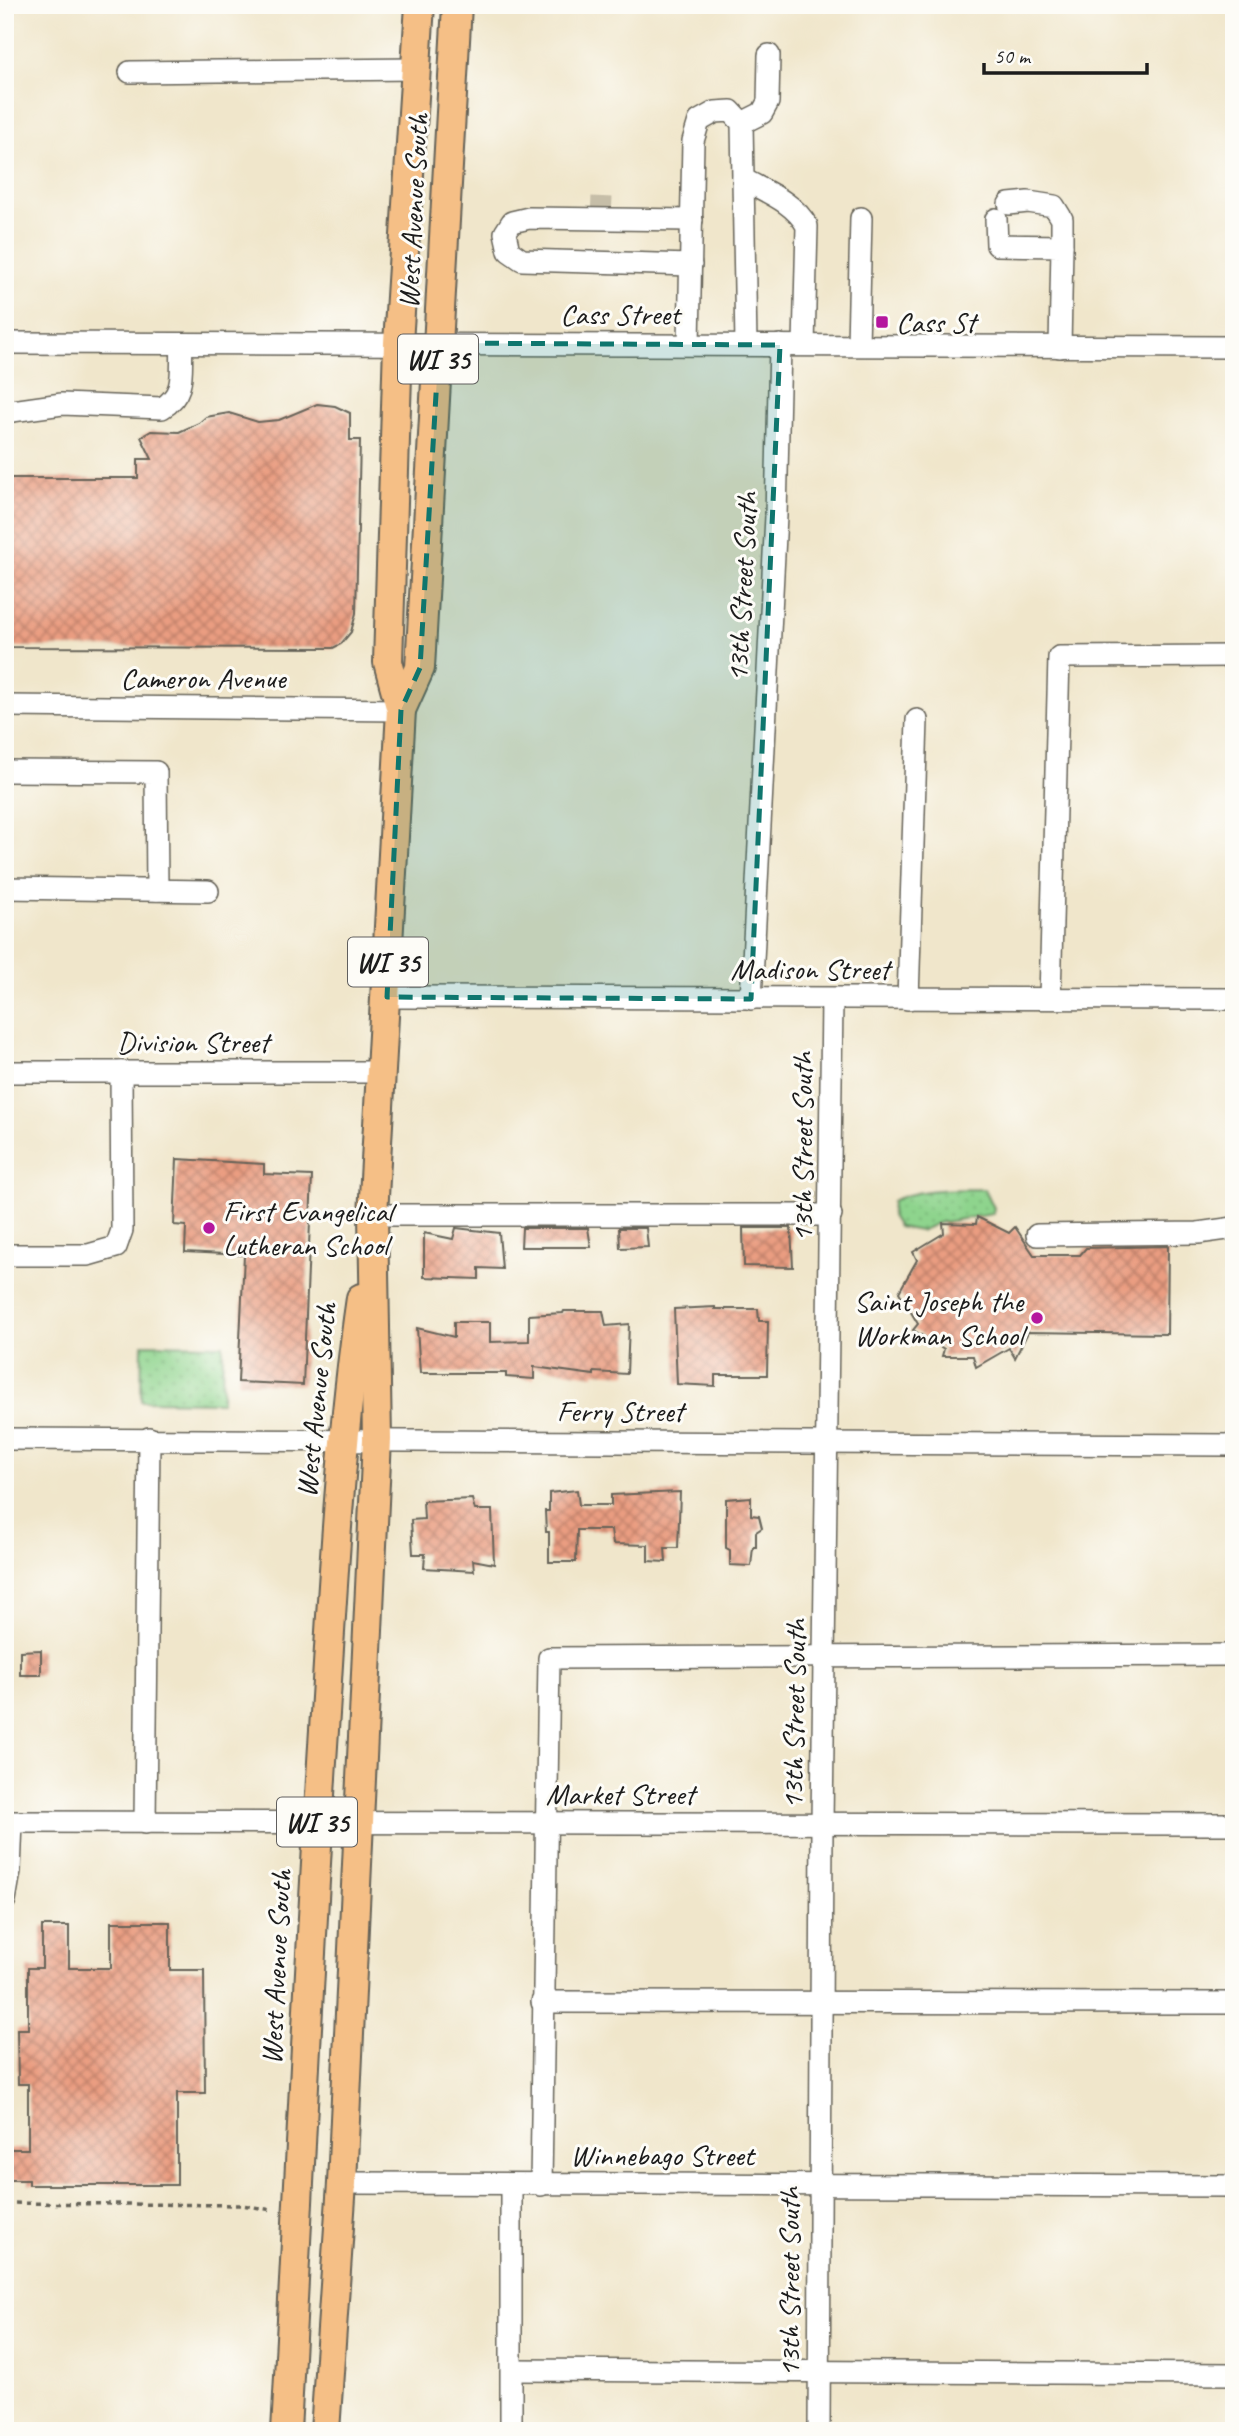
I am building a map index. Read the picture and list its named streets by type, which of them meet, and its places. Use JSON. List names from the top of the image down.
{
  "streets": {
    "main road": ["West Avenue South", "WI 35"],
    "street": [
      "Cass Street",
      "13th Street South",
      "Cameron Avenue",
      "Madison Street",
      "Division Street",
      "Ferry Street",
      "Market Street",
      "Winnebago Street"
    ]
  },
  "crossings": [
    ["West Avenue South", "Cass Street"],
    ["West Avenue South", "Cameron Avenue"],
    ["West Avenue South", "Madison Street"],
    ["West Avenue South", "Division Street"],
    ["West Avenue South", "Ferry Street"],
    ["West Avenue South", "Market Street"],
    ["West Avenue South", "Winnebago Street"],
    ["Cass Street", "13th Street South"],
    ["13th Street South", "Madison Street"],
    ["13th Street South", "Ferry Street"],
    ["13th Street South", "Market Street"],
    ["13th Street South", "Winnebago Street"]
  ],
  "places": {
    "transit": ["Cass St"],
    "other": ["First Evangelical Lutheran School", "Saint Joseph the Workman School"]
  },
  "scale_bar": "50 m"
}
